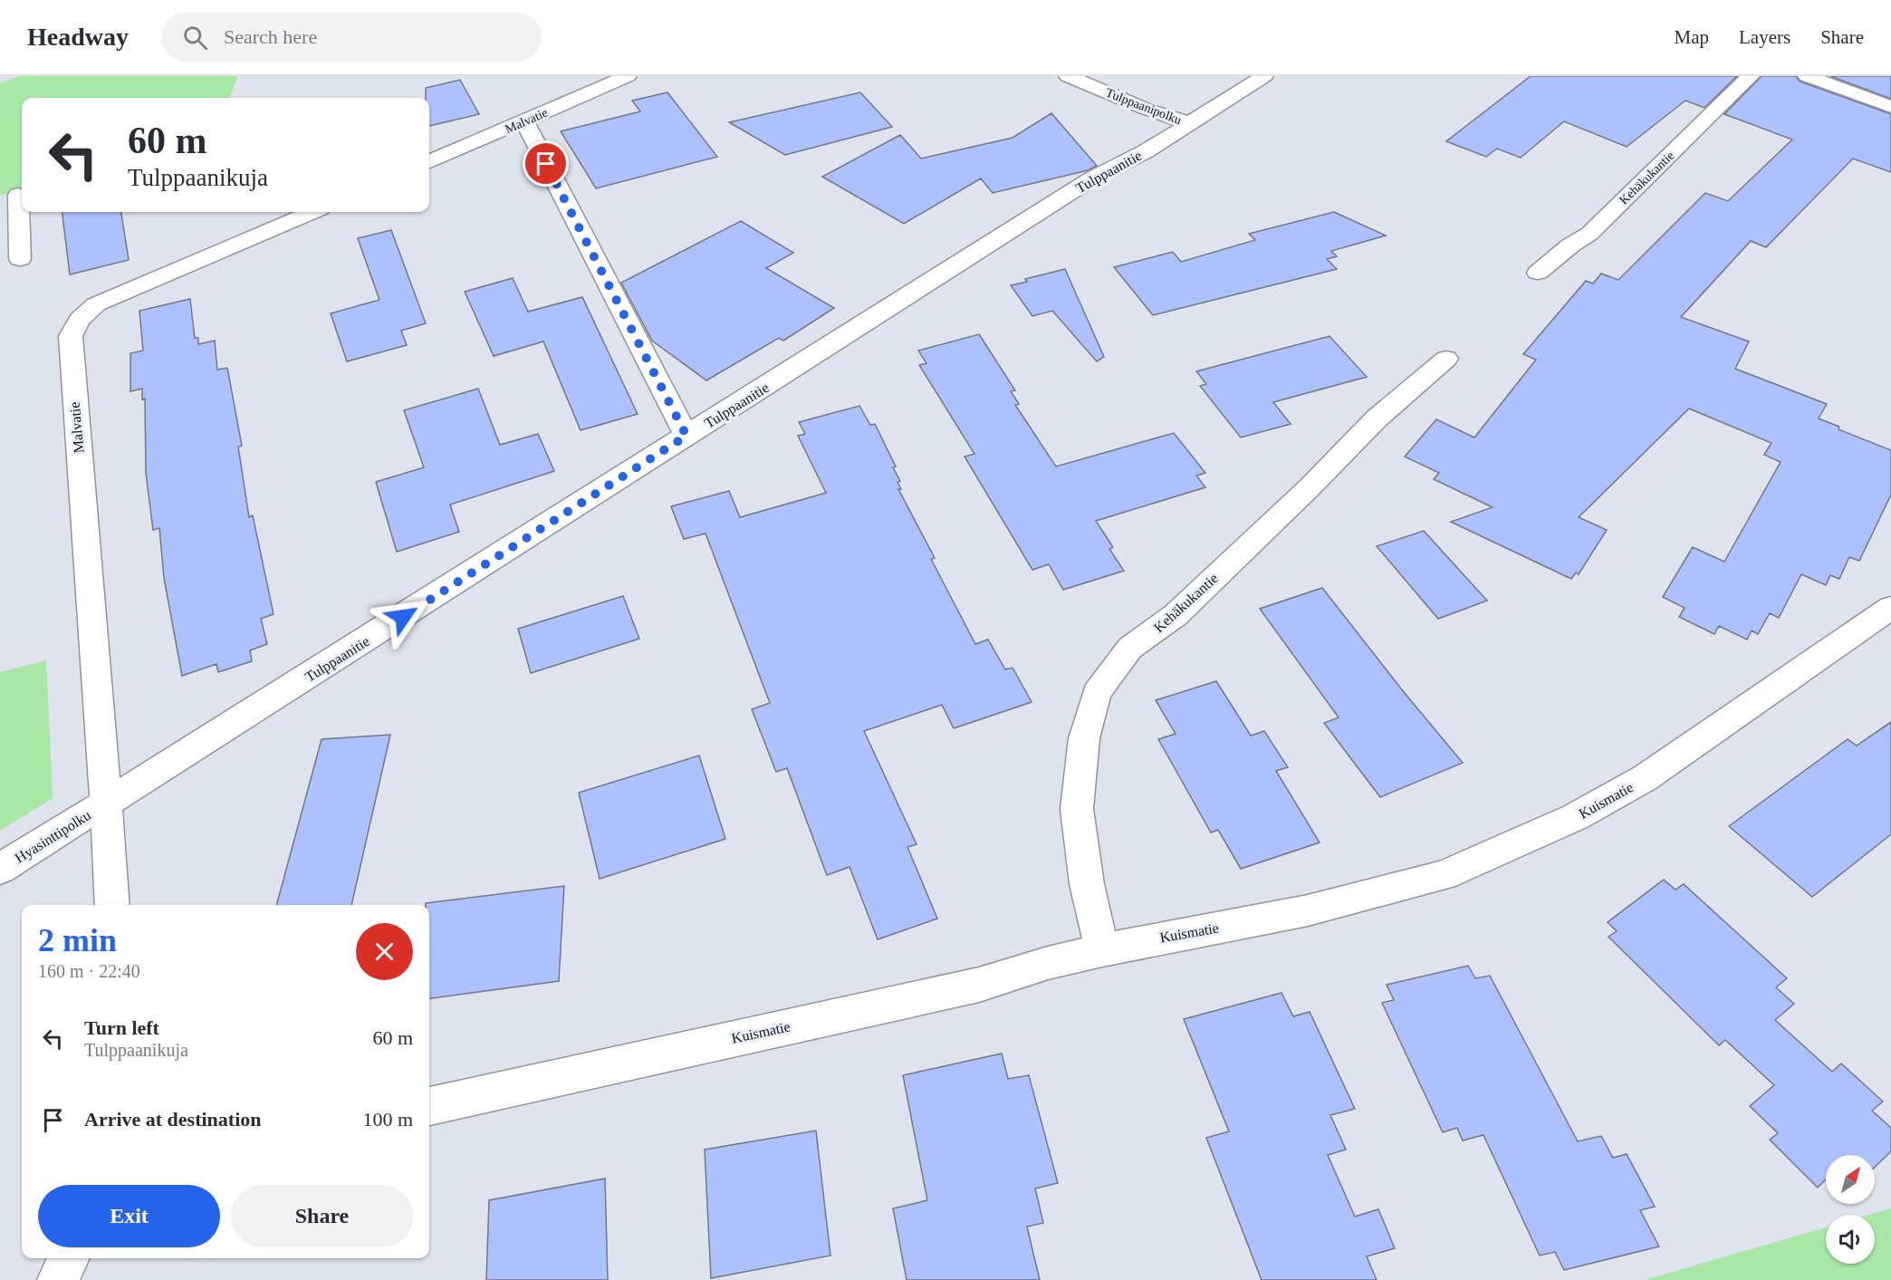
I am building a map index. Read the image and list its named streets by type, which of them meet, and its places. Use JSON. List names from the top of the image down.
{
  "streets": {
    "street": [
      "Tulppaanipolku",
      "Malvatie",
      "Tulppaanitie",
      "Kehäkukantie",
      "Kuismatie",
      "Hyasinttipolku"
    ]
  },
  "crossings": [
    ["Tulppaanipolku", "Tulppaanitie"],
    ["Malvatie", "Tulppaanitie"],
    ["Malvatie", "Hyasinttipolku"],
    ["Tulppaanitie", "Hyasinttipolku"],
    ["Kehäkukantie", "Kuismatie"]
  ],
  "north": "top right",
  "page": {
    "header": "Headway",
    "search": "Search here",
    "nav": ["Map", "Layers", "Share"],
    "turn": ["60 m", "Tulppaanikuja"],
    "heading": ["2 min", "160 m · 22:40"],
    "list": [
      {
        "name": "Turn left",
        "note": "Tulppaanikuja",
        "value": "60 m"
      },
      {
        "name": "Arrive at destination",
        "value": "100 m"
      }
    ],
    "buttons": ["Exit", "Share"]
  }
}
